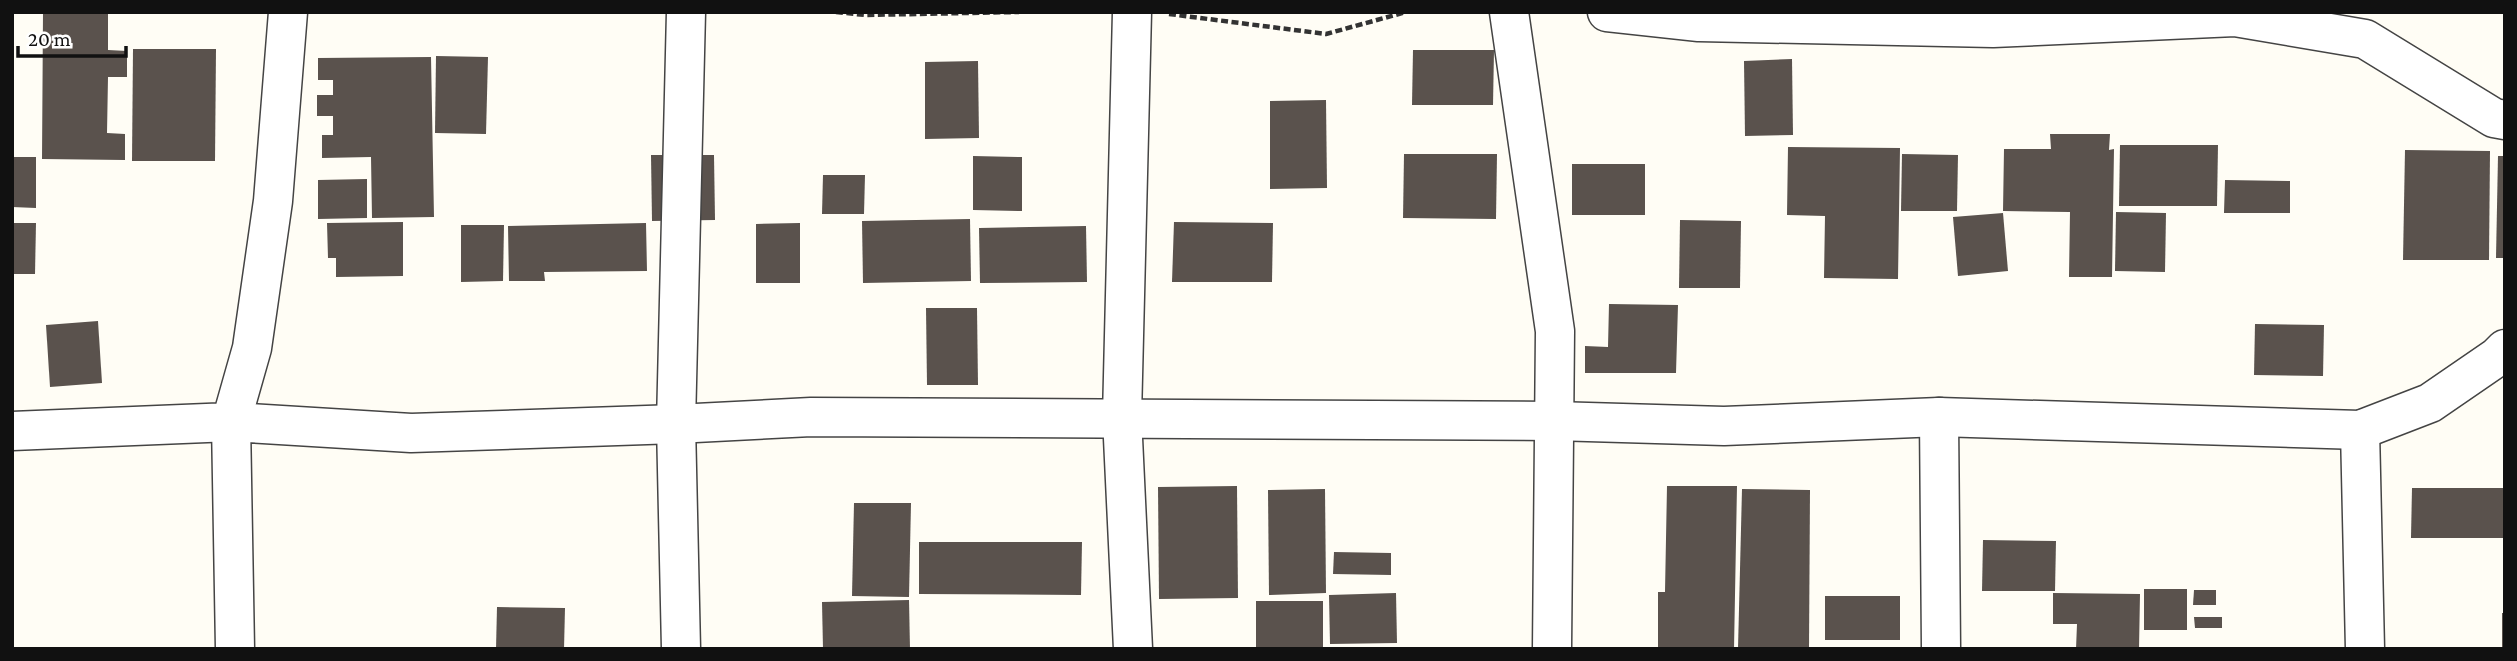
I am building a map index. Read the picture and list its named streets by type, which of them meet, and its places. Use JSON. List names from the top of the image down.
{
  "scale_bar": "20 m"
}
